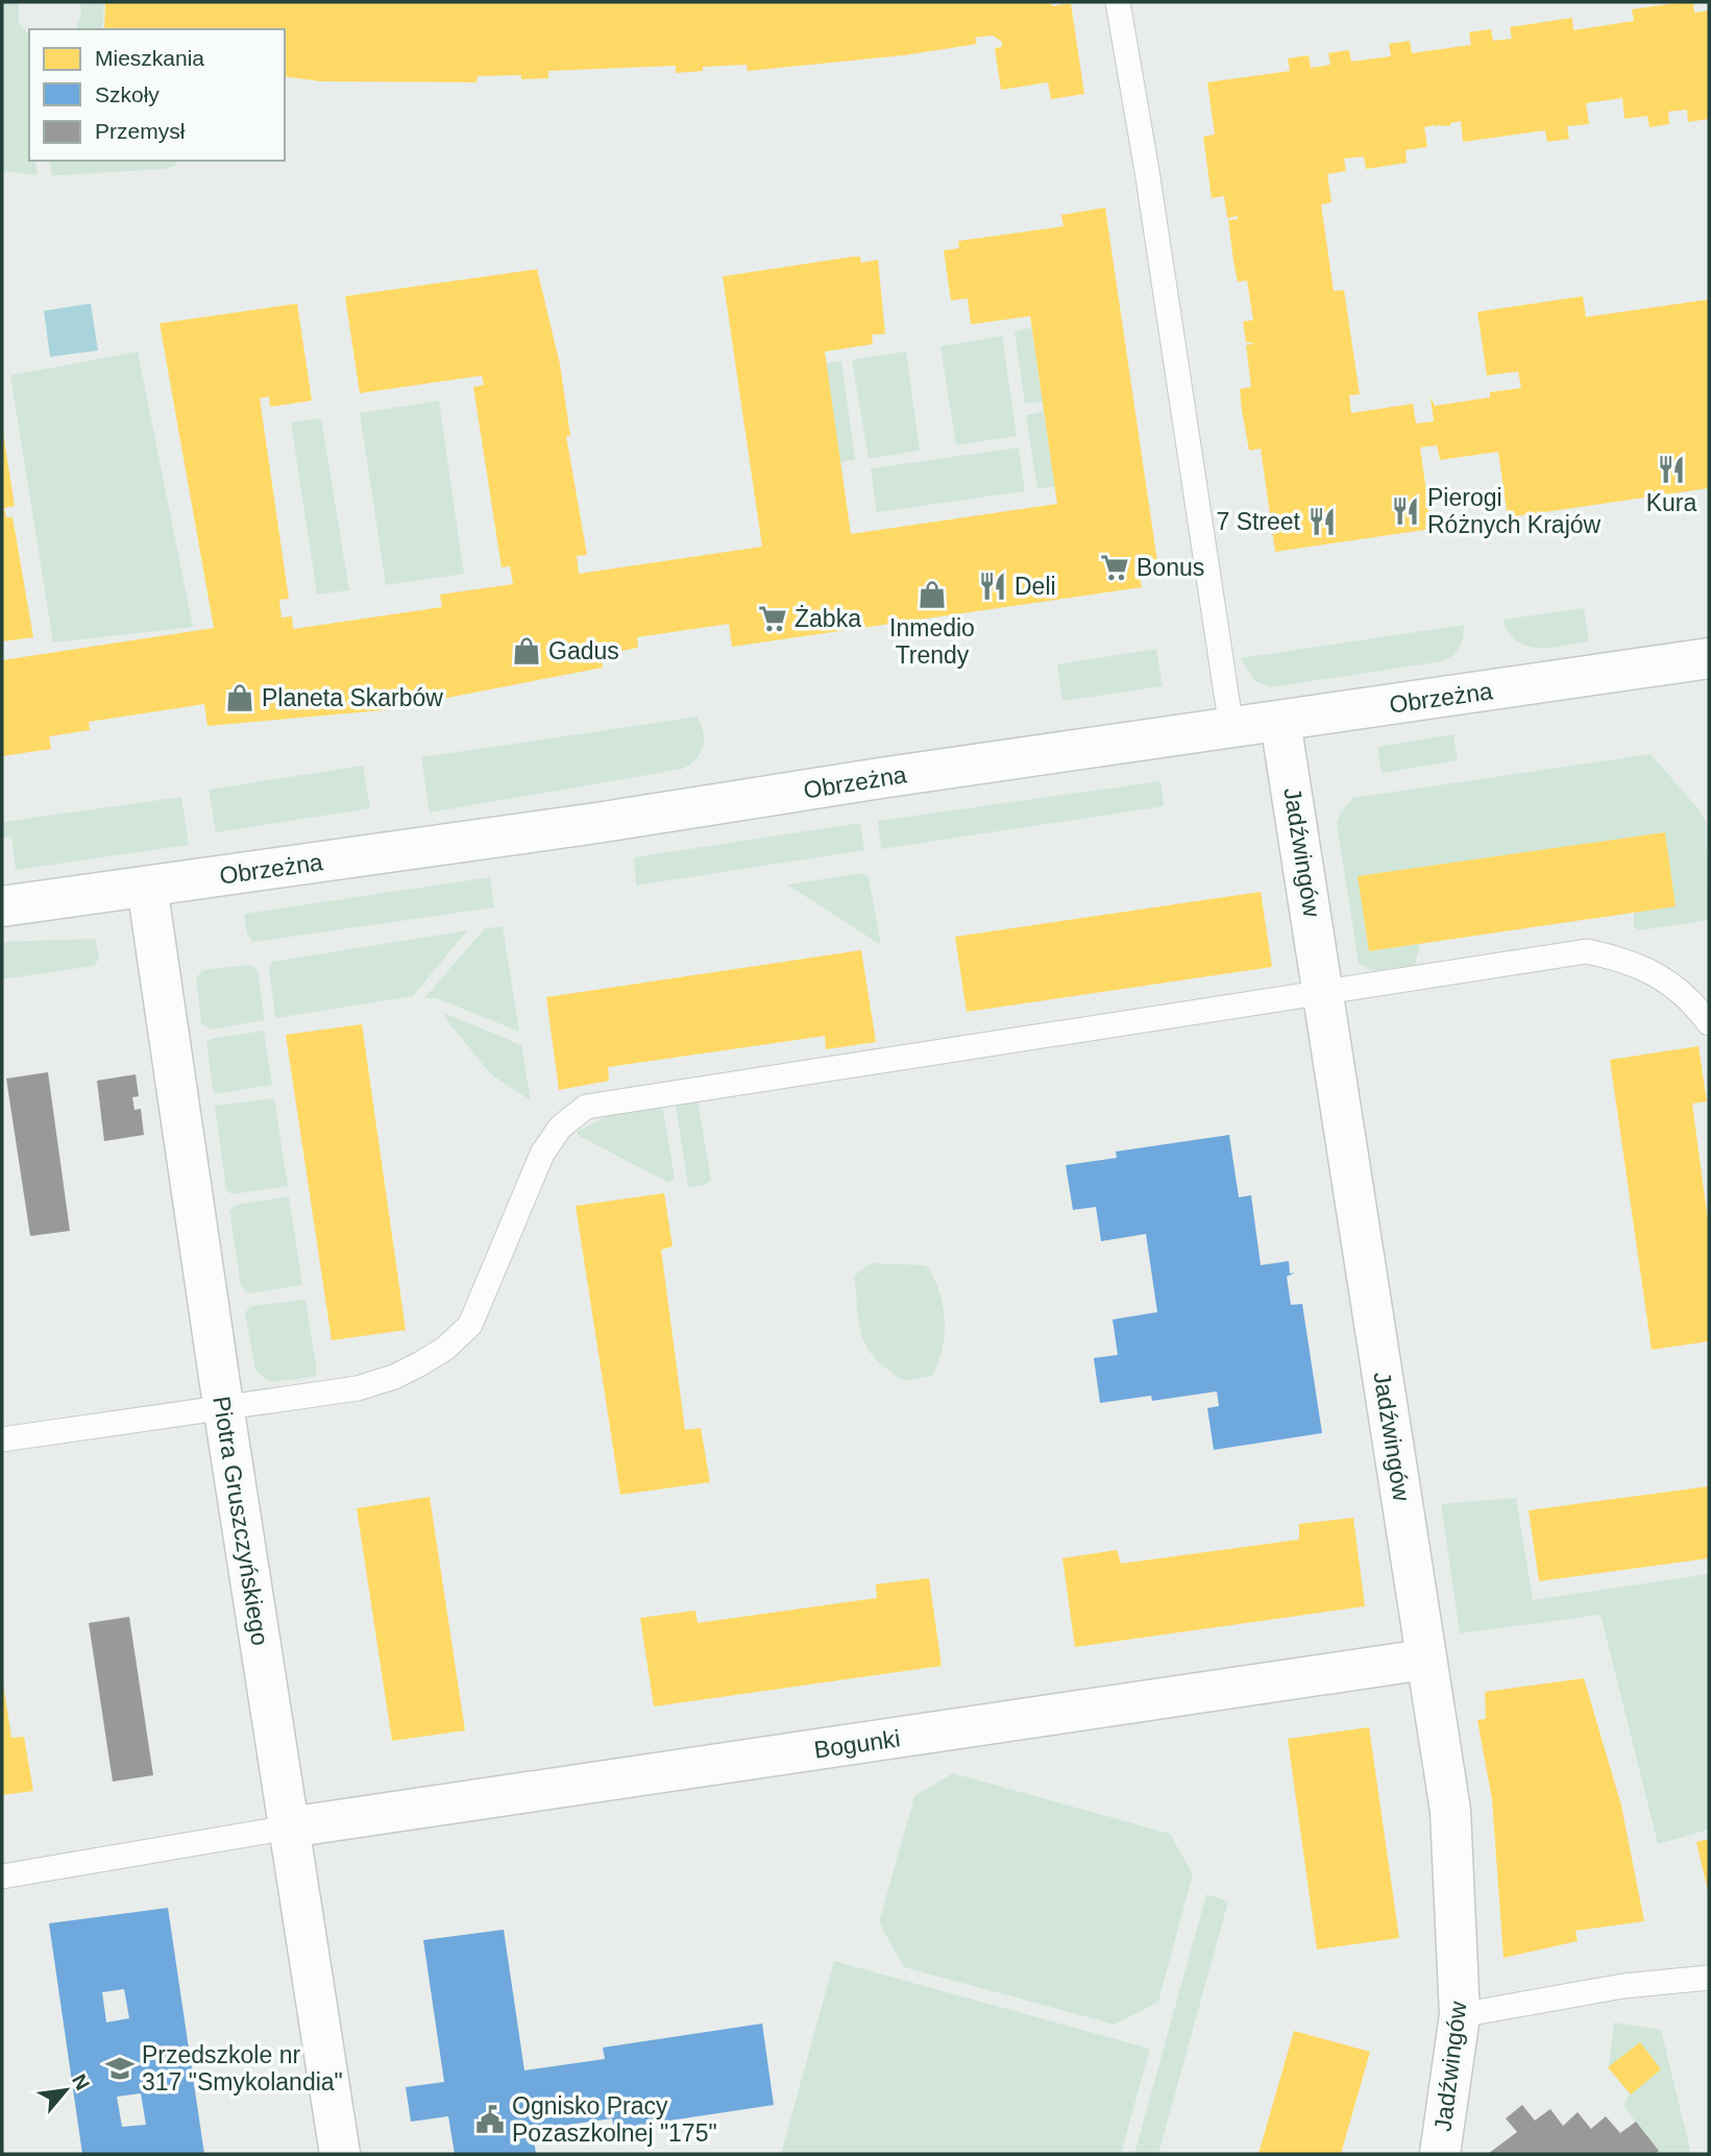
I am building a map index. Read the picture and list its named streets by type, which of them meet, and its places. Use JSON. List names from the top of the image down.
{
  "streets": {
    "street": [
      "Obrzeżna",
      "Jadźwingów",
      "Piotra Gruszczyńskiego",
      "Bogunki"
    ]
  },
  "crossings": [
    ["Obrzeżna", "Jadźwingów"],
    ["Obrzeżna", "Piotra Gruszczyńskiego"],
    ["Jadźwingów", "Bogunki"],
    ["Piotra Gruszczyńskiego", "Bogunki"]
  ],
  "places": {
    "restaurant": [
      "Kura",
      "Pierogi Różnych Krajów",
      "7 Street",
      "Deli"
    ],
    "supermarket": ["Bonus", "Żabka"],
    "shop": ["Inmedio Trendy", "Gadus", "Planeta Skarbów"],
    "school or university": ["Przedszkole nr 317 \"Smykolandia\""],
    "public building": ["Ognisko Pracy Pozaszkolnej \"175\""]
  },
  "legend": ["Mieszkania", "Szkoły", "Przemysł"],
  "north": "top right"
}
